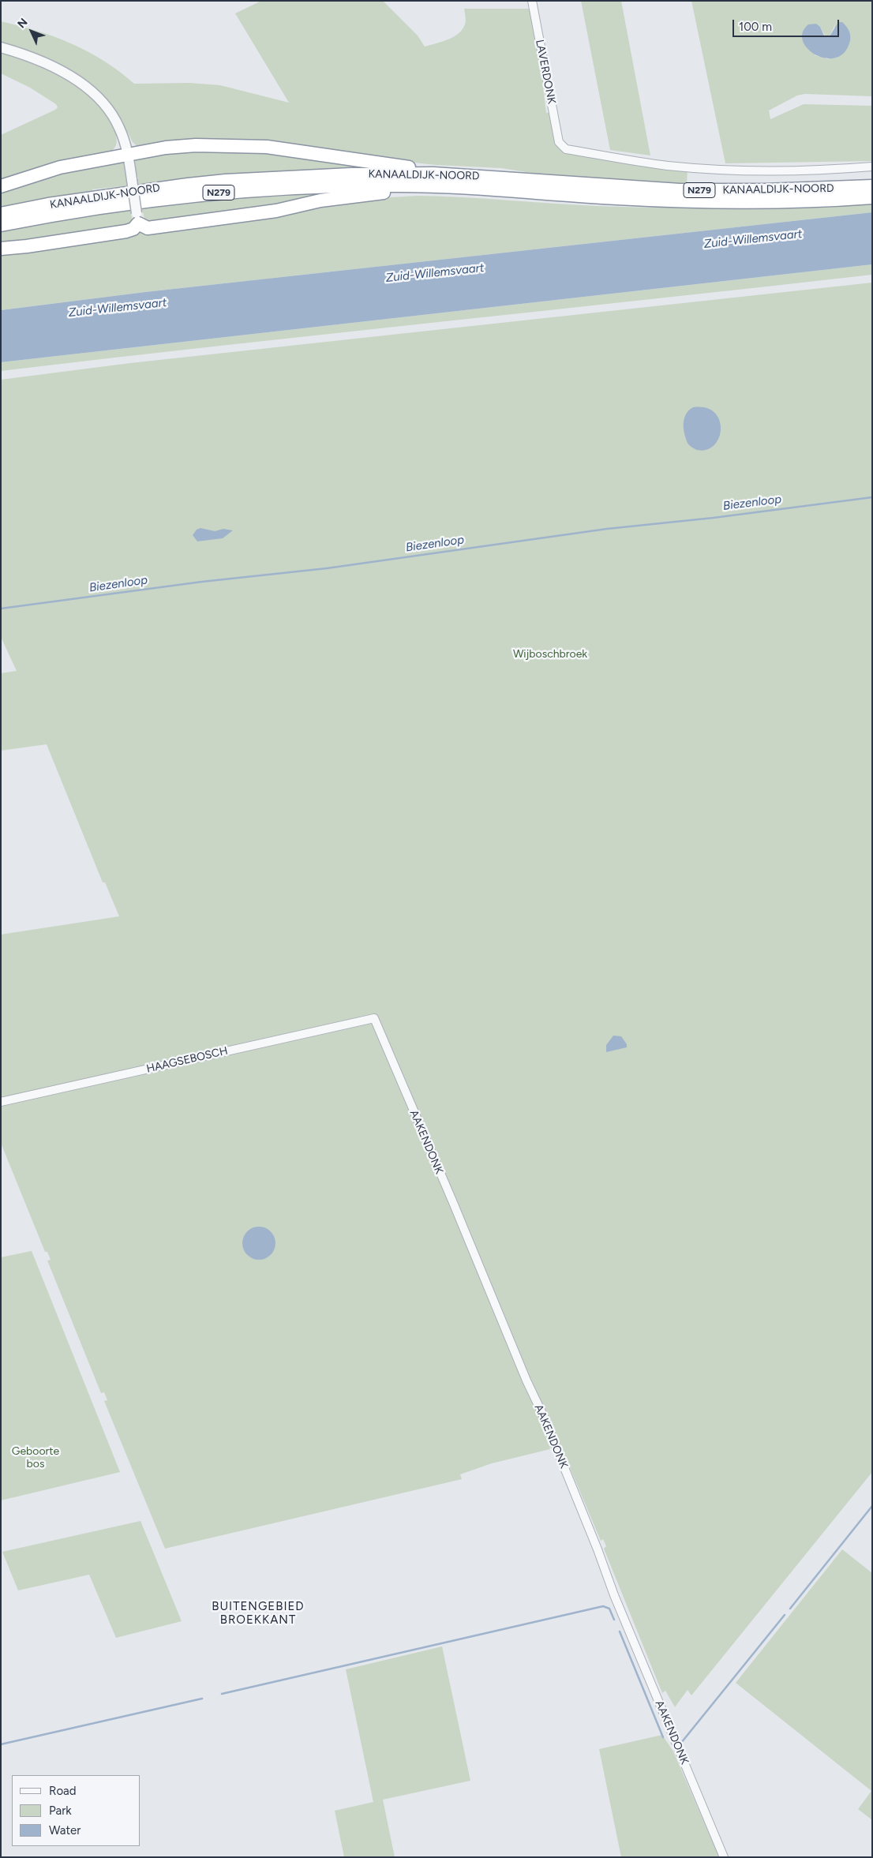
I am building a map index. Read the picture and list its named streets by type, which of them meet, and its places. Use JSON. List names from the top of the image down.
{
  "streets": {
    "highway": ["KANAALDIJK-NOORD", "N279"],
    "street": ["LAVERDONK", "HAAGSEBOSCH", "AAKENDONK"]
  },
  "crossings": [
    ["LAVERDONK", "KANAALDIJK-NOORD"],
    ["KANAALDIJK-NOORD", "N279"],
    ["HAAGSEBOSCH", "AAKENDONK"]
  ],
  "districts": ["BUITENGEBIED BROEKKANT"],
  "water": ["Zuid-Willemsvaart", "Biezenloop"],
  "parks": ["Wijboschbroek", "Geboorte bos"],
  "legend": ["Road", "Park", "Water"],
  "scale_bar": "100 m",
  "north": "top left"
}
